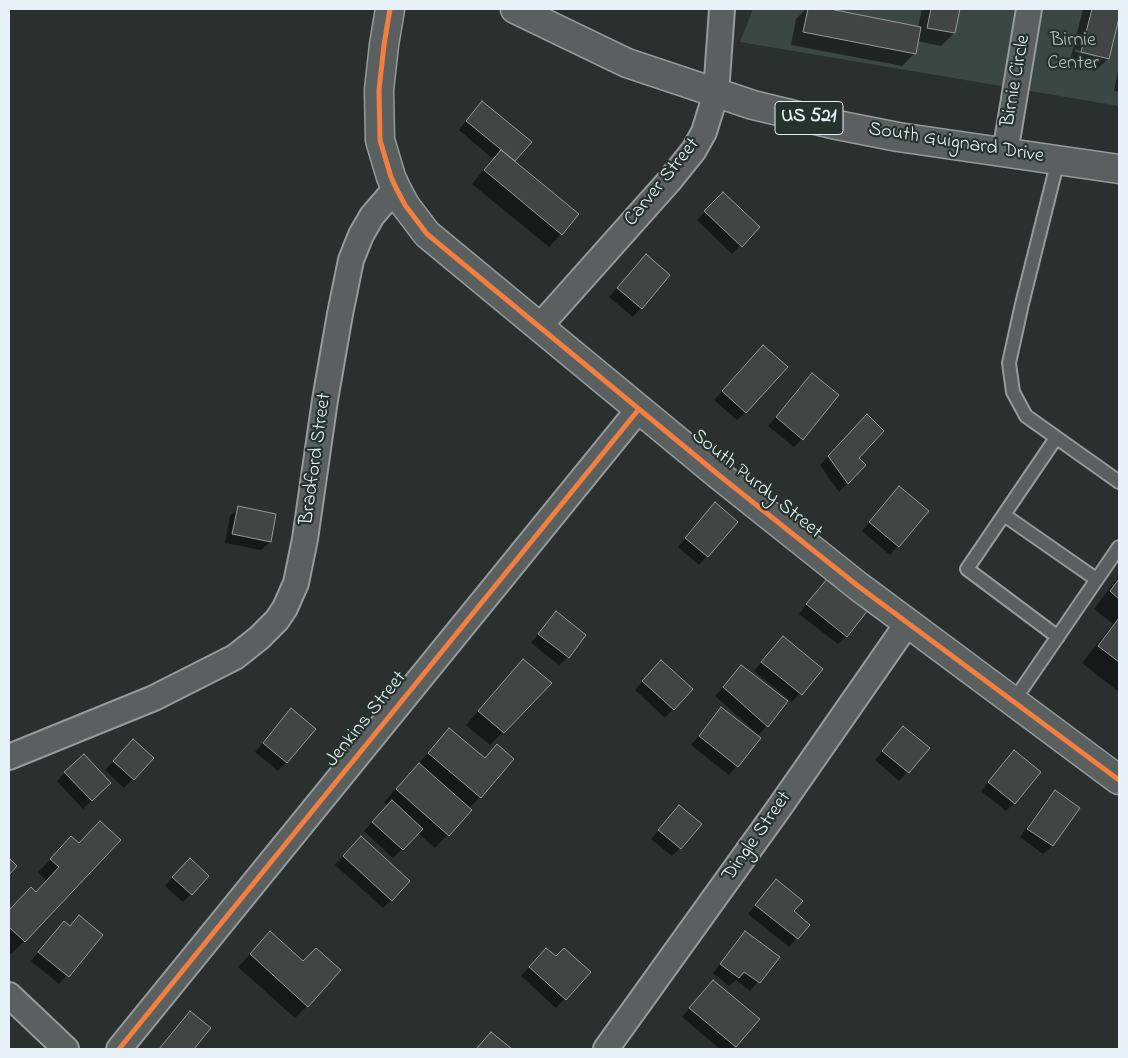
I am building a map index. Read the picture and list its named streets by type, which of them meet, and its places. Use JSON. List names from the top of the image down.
{
  "streets": {
    "main road": ["US 521", "South Guignard Drive", "South Purdy Street"],
    "street": [
      "Birnie Circle",
      "Carver Street",
      "Bradford Street",
      "Jenkins Street",
      "Dingle Street"
    ]
  },
  "crossings": [
    ["Birnie Circle", "South Guignard Drive"],
    ["South Guignard Drive", "Carver Street"],
    ["Carver Street", "South Purdy Street"],
    ["Bradford Street", "South Purdy Street"],
    ["South Purdy Street", "Jenkins Street"],
    ["South Purdy Street", "Dingle Street"]
  ],
  "parks": ["Birnie Center"]
}
